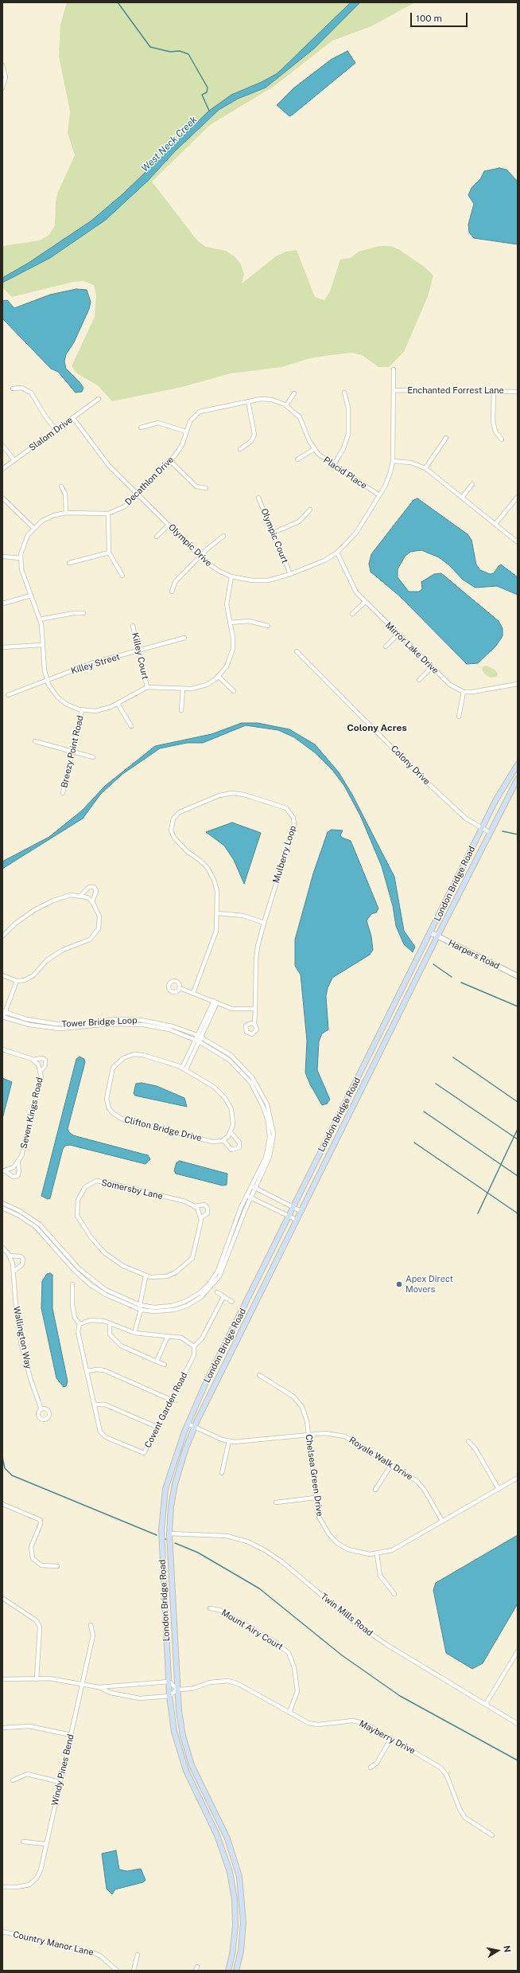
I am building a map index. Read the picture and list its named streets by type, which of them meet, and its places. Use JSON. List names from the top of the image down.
{
  "streets": {
    "main road": ["London Bridge Road"],
    "street": [
      "Enchanted Forrest Lane",
      "Slalom Drive",
      "Placid Place",
      "Decathlon Drive",
      "Olympic Court",
      "Olympic Drive",
      "Mirror Lake Drive",
      "Killey Court",
      "Killey Street",
      "Breezy Point Road",
      "Colony Drive",
      "Mulberry Loop",
      "Harpers Road",
      "Tower Bridge Loop",
      "Seven Kings Road",
      "Clifton Bridge Drive",
      "Somersby Lane",
      "Wallington Way",
      "Covent Garden Road",
      "Royale Walk Drive",
      "Chelsea Green Drive",
      "Twin Mills Road",
      "Mount Airy Court",
      "Mayberry Drive",
      "Windy Pines Bend",
      "Country Manor Lane"
    ]
  },
  "crossings": [
    ["Enchanted Forrest Lane", "Olympic Drive"],
    ["Slalom Drive", "Olympic Drive"],
    ["Placid Place", "Decathlon Drive"],
    ["Placid Place", "Olympic Drive"],
    ["Decathlon Drive", "Olympic Drive"],
    ["Decathlon Drive", "Killey Court"],
    ["Decathlon Drive", "Killey Street"],
    ["Decathlon Drive", "Breezy Point Road"],
    ["Olympic Court", "Olympic Drive"],
    ["Olympic Drive", "Mirror Lake Drive"],
    ["Killey Court", "Killey Street"],
    ["Colony Drive", "London Bridge Road"],
    ["London Bridge Road", "Harpers Road"],
    ["London Bridge Road", "Royale Walk Drive"],
    ["London Bridge Road", "Twin Mills Road"],
    ["London Bridge Road", "Mayberry Drive"],
    ["Royale Walk Drive", "Chelsea Green Drive"],
    ["Mount Airy Court", "Mayberry Drive"]
  ],
  "districts": ["Colony Acres"],
  "water": ["West Neck Creek"],
  "places": ["Apex Direct Movers"],
  "scale_bar": "100 m",
  "north": "right"
}
